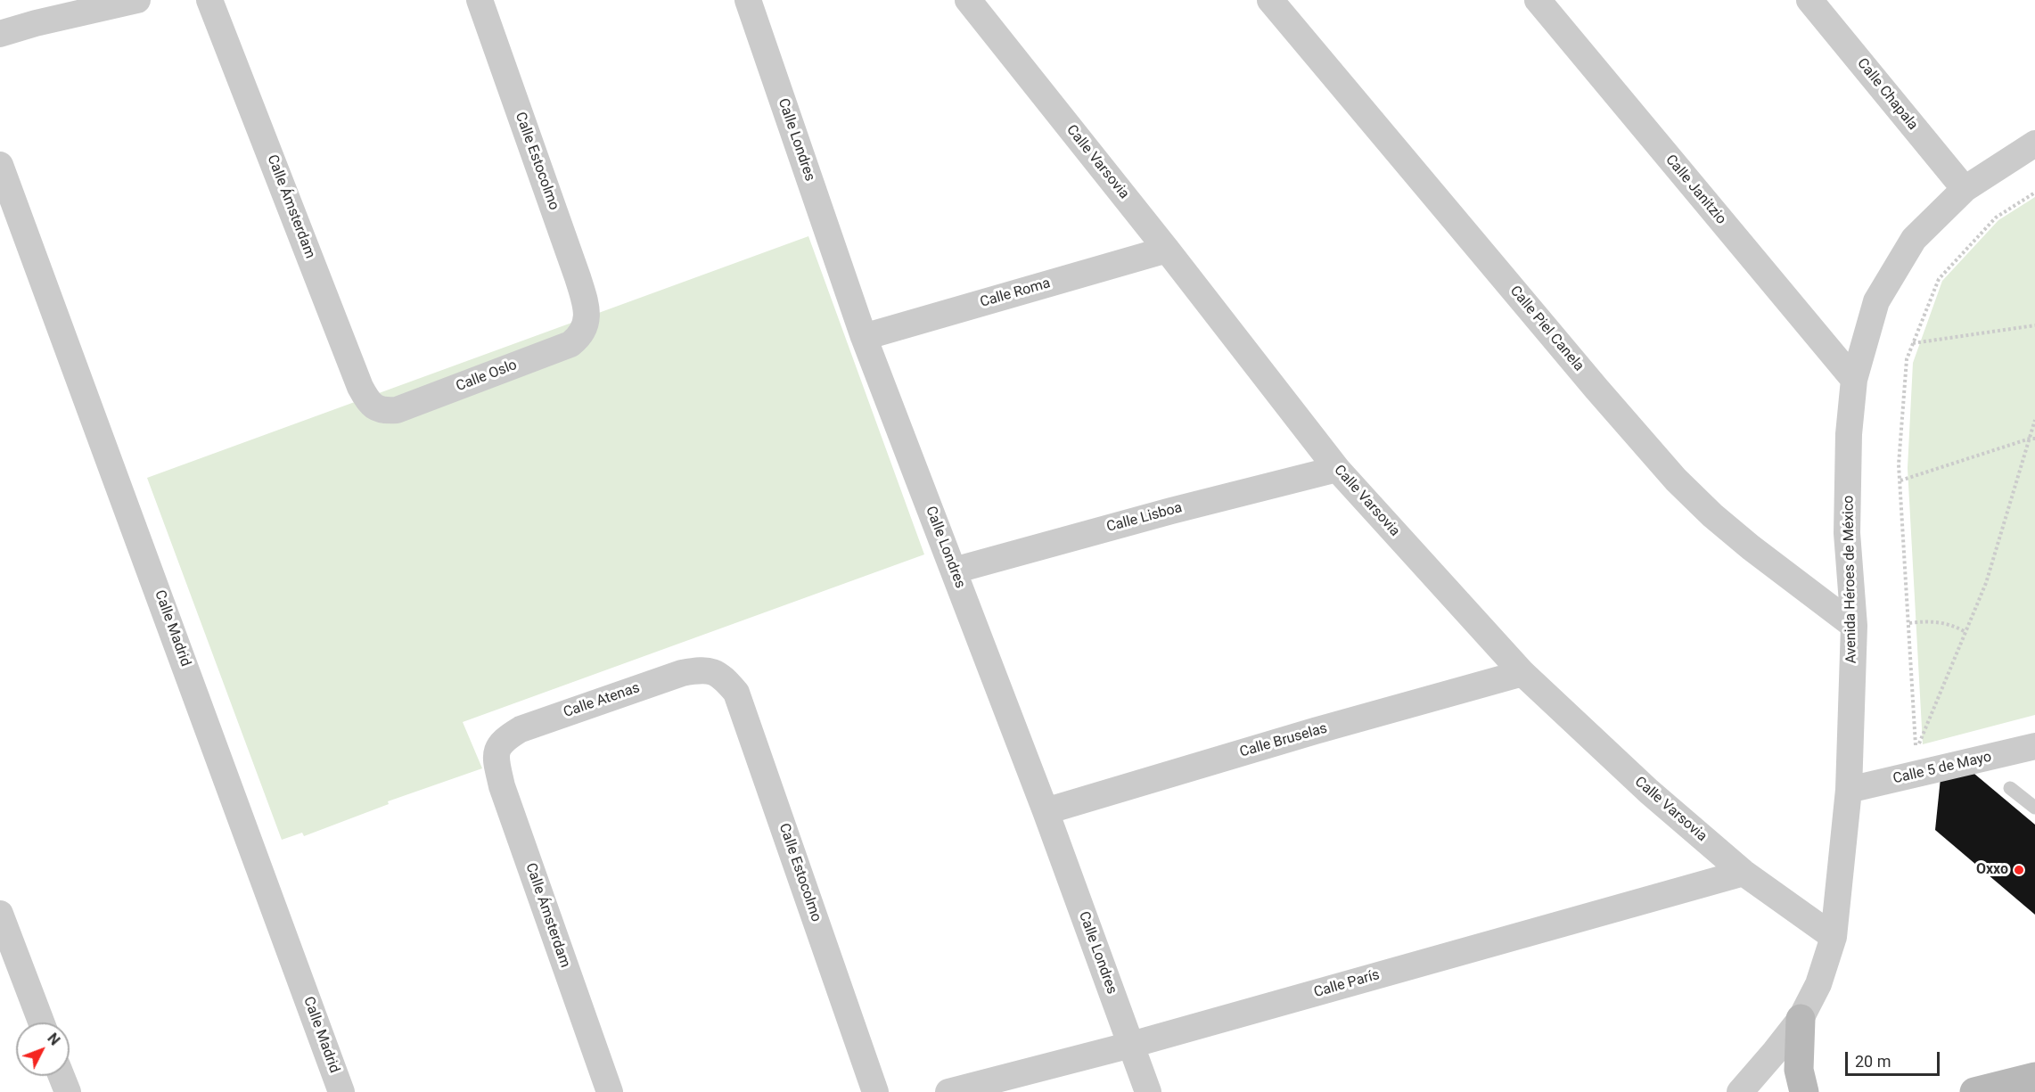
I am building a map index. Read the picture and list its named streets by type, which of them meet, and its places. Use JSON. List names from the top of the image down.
{
  "streets": {
    "street": [
      "Calle Chapala",
      "Calle Londres",
      "Calle Estocolmo",
      "Calle Varsovia",
      "Calle Janitzio",
      "Calle Ámsterdam",
      "Calle Roma",
      "Calle Piel Canela",
      "Calle Oslo",
      "Calle Lisboa",
      "Avenida Héroes de México",
      "Calle Madrid",
      "Calle Atenas",
      "Calle Bruselas",
      "Calle 5 de Mayo",
      "Calle París"
    ]
  },
  "crossings": [
    ["Calle Chapala", "Avenida Héroes de México"],
    ["Calle Londres", "Calle Roma"],
    ["Calle Londres", "Calle Lisboa"],
    ["Calle Londres", "Calle Bruselas"],
    ["Calle Londres", "Calle París"],
    ["Calle Estocolmo", "Calle Oslo"],
    ["Calle Estocolmo", "Calle Atenas"],
    ["Calle Varsovia", "Calle Roma"],
    ["Calle Varsovia", "Calle Lisboa"],
    ["Calle Varsovia", "Avenida Héroes de México"],
    ["Calle Varsovia", "Calle Bruselas"],
    ["Calle Varsovia", "Calle París"],
    ["Calle Janitzio", "Avenida Héroes de México"],
    ["Calle Ámsterdam", "Calle Oslo"],
    ["Calle Ámsterdam", "Calle Atenas"],
    ["Calle Piel Canela", "Avenida Héroes de México"],
    ["Avenida Héroes de México", "Calle 5 de Mayo"]
  ],
  "places": ["Oxxo"],
  "scale_bar": "20 m",
  "north": "top right"
}
